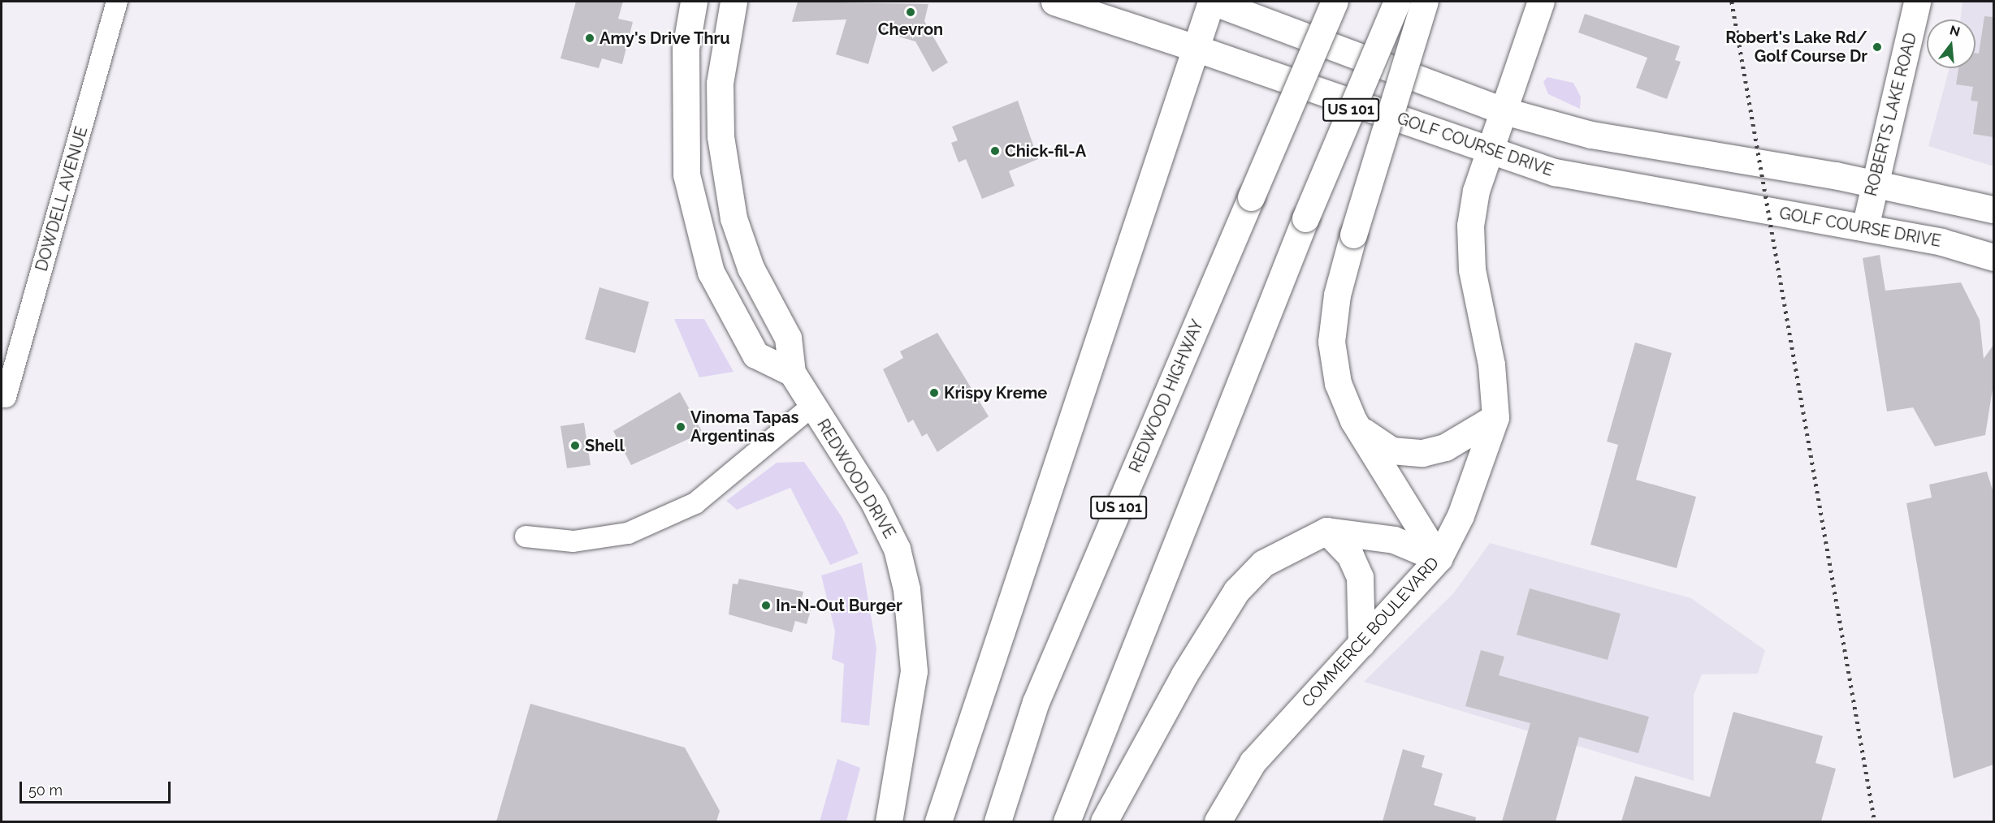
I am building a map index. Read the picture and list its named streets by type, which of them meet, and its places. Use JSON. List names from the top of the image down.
{
  "streets": {
    "main road": [
      "US 101",
      "ROBERTS LAKE ROAD",
      "GOLF COURSE DRIVE",
      "REDWOOD HIGHWAY",
      "REDWOOD DRIVE",
      "COMMERCE BOULEVARD"
    ],
    "street": ["DOWDELL AVENUE"]
  },
  "crossings": [
    ["ROBERTS LAKE ROAD", "GOLF COURSE DRIVE"],
    ["GOLF COURSE DRIVE", "COMMERCE BOULEVARD"]
  ],
  "places": [
    "Chevron",
    "Amy's Drive Thru",
    "Robert's Lake Rd/ Golf Course Dr",
    "Chick-fil-A",
    "Krispy Kreme",
    "Vinoma Tapas Argentinas",
    "Shell",
    "In-N-Out Burger"
  ],
  "scale_bar": "50 m",
  "north": "top"
}
